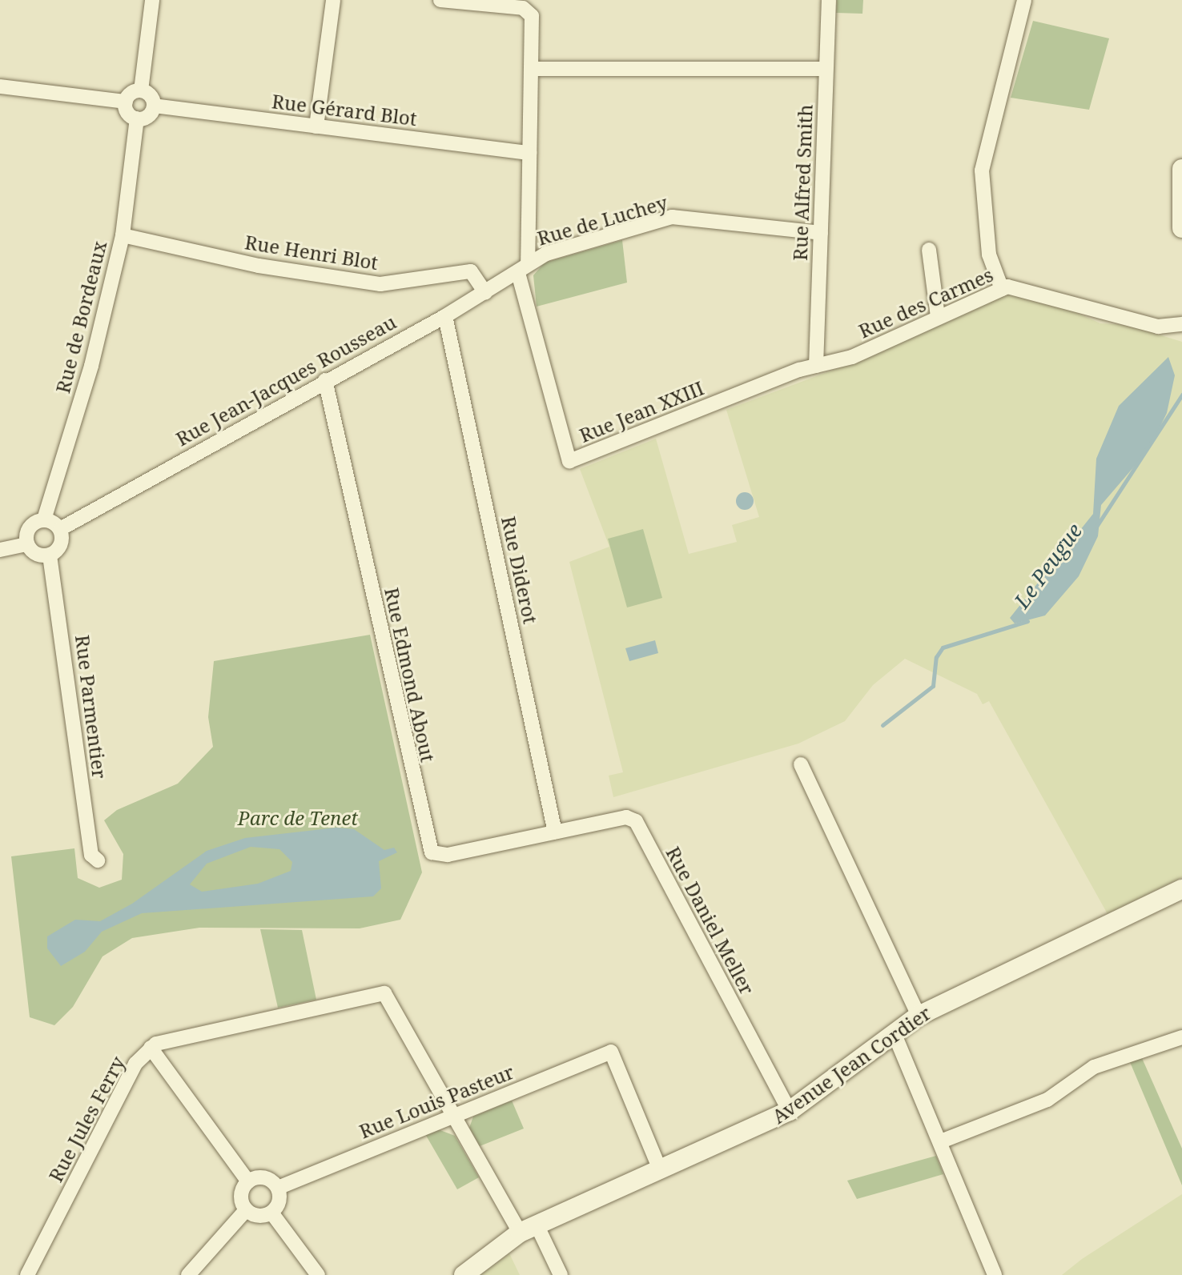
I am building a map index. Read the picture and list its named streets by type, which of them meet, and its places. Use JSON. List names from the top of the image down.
{
  "streets": {
    "street": [
      "Rue Gérard Blot",
      "Rue Alfred Smith",
      "Rue de Luchey",
      "Rue Henri Blot",
      "Rue des Carmes",
      "Rue de Bordeaux",
      "Rue Jean-Jacques Rousseau",
      "Rue Jean XXIII",
      "Rue Diderot",
      "Rue Edmond About",
      "Rue Parmentier",
      "Rue Daniel Meller",
      "Avenue Jean Cordier",
      "Rue Louis Pasteur",
      "Rue Jules Ferry"
    ]
  },
  "crossings": [
    ["Rue Gérard Blot", "Rue de Bordeaux"],
    ["Rue Alfred Smith", "Rue de Luchey"],
    ["Rue Alfred Smith", "Rue des Carmes"],
    ["Rue Alfred Smith", "Rue Jean XXIII"],
    ["Rue de Luchey", "Rue Jean-Jacques Rousseau"],
    ["Rue de Luchey", "Rue Jean XXIII"],
    ["Rue Henri Blot", "Rue de Bordeaux"],
    ["Rue Henri Blot", "Rue Jean-Jacques Rousseau"],
    ["Rue des Carmes", "Rue Jean XXIII"],
    ["Rue de Bordeaux", "Rue Jean-Jacques Rousseau"],
    ["Rue de Bordeaux", "Rue Parmentier"],
    ["Rue Jean-Jacques Rousseau", "Rue Jean XXIII"],
    ["Rue Jean-Jacques Rousseau", "Rue Diderot"],
    ["Rue Jean-Jacques Rousseau", "Rue Edmond About"],
    ["Rue Jean-Jacques Rousseau", "Rue Parmentier"],
    ["Rue Diderot", "Rue Edmond About"],
    ["Rue Diderot", "Rue Daniel Meller"],
    ["Rue Edmond About", "Rue Daniel Meller"],
    ["Rue Daniel Meller", "Avenue Jean Cordier"],
    ["Avenue Jean Cordier", "Rue Louis Pasteur"],
    ["Rue Louis Pasteur", "Rue Jules Ferry"]
  ],
  "water": ["Le Peugue"],
  "parks": ["Parc de Tenet"]
}
